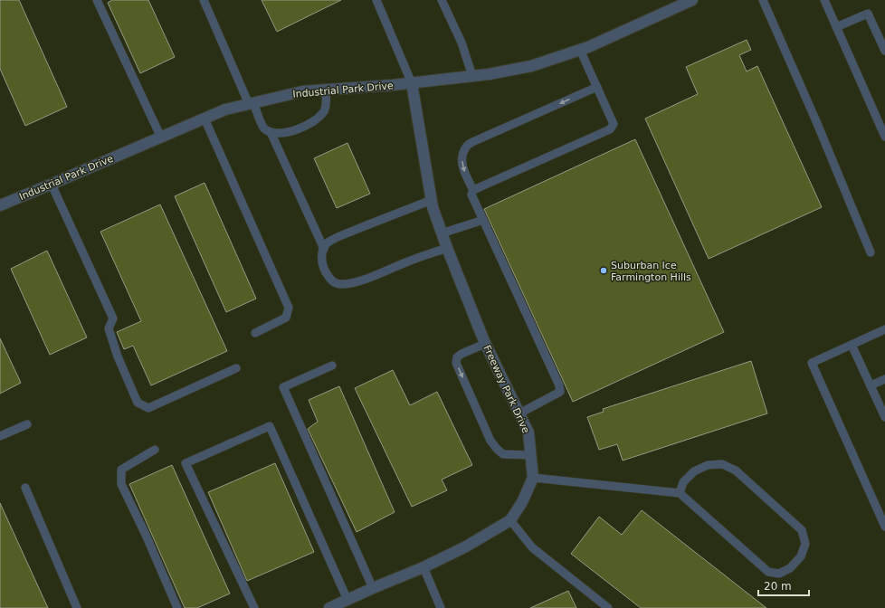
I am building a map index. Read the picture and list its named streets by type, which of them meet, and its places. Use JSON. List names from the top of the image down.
{
  "streets": {
    "street": ["Industrial Park Drive", "Freeway Park Drive"]
  },
  "crossings": [
    ["Industrial Park Drive", "Freeway Park Drive"]
  ],
  "places": ["Suburban Ice Farmington Hills"],
  "scale_bar": "20 m"
}
